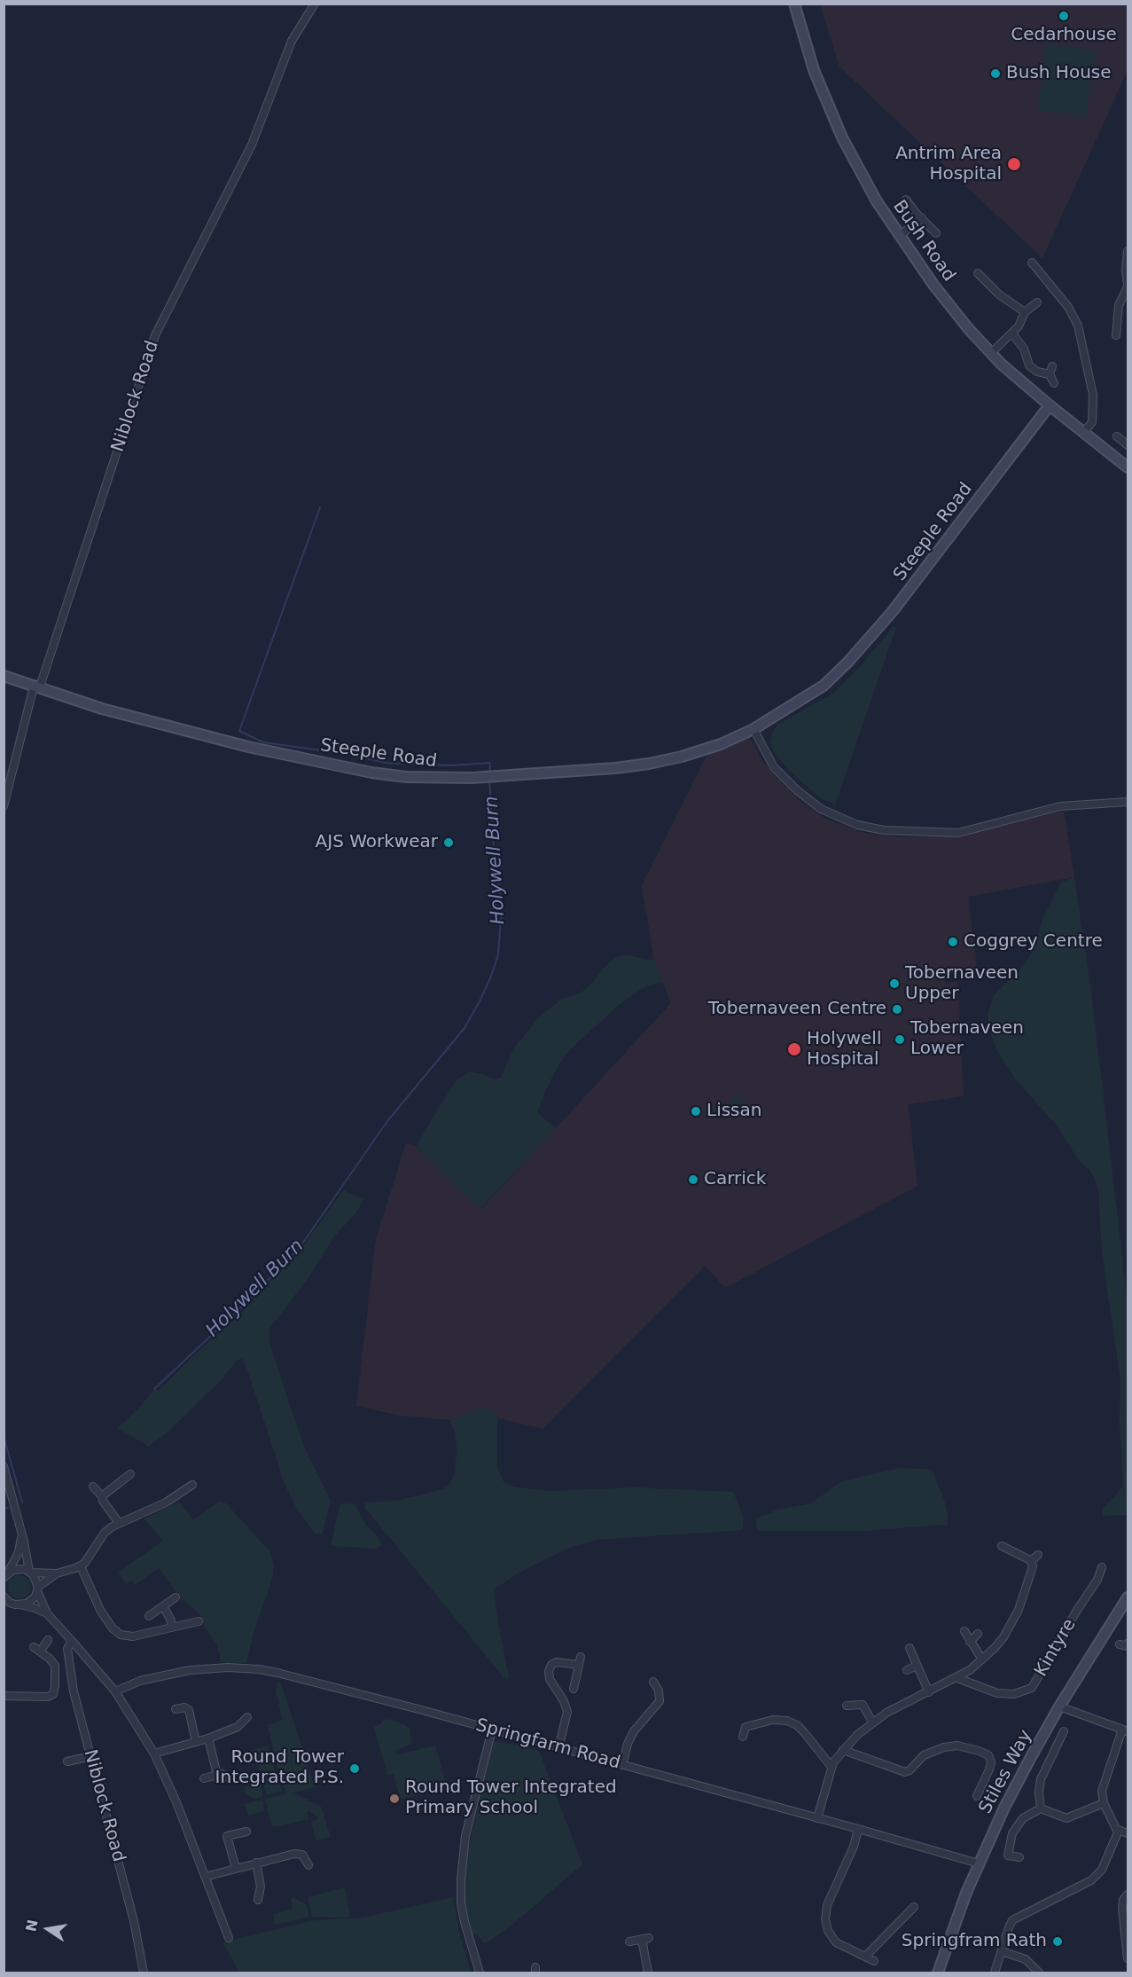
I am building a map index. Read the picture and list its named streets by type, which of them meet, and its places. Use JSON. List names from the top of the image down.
{
  "streets": {
    "street": [
      "Bush Road",
      "Niblock Road",
      "Steeple Road",
      "Kintyre",
      "Springfarm Road",
      "Stiles Way"
    ]
  },
  "crossings": [
    ["Bush Road", "Steeple Road"],
    ["Niblock Road", "Steeple Road"],
    ["Springfarm Road", "Stiles Way"]
  ],
  "water": ["Holywell Burn"],
  "places": [
    "Cedarhouse",
    "Bush House",
    "Antrim Area Hospital",
    "AJS Workwear",
    "Coggrey Centre",
    "Tobernaveen Upper",
    "Tobernaveen Centre",
    "Tobernaveen Lower",
    "Holywell Hospital",
    "Lissan",
    "Carrick",
    "Round Tower Integrated P.S.",
    "Round Tower Integrated Primary School",
    "Springfram Rath"
  ],
  "north": "left"
}
